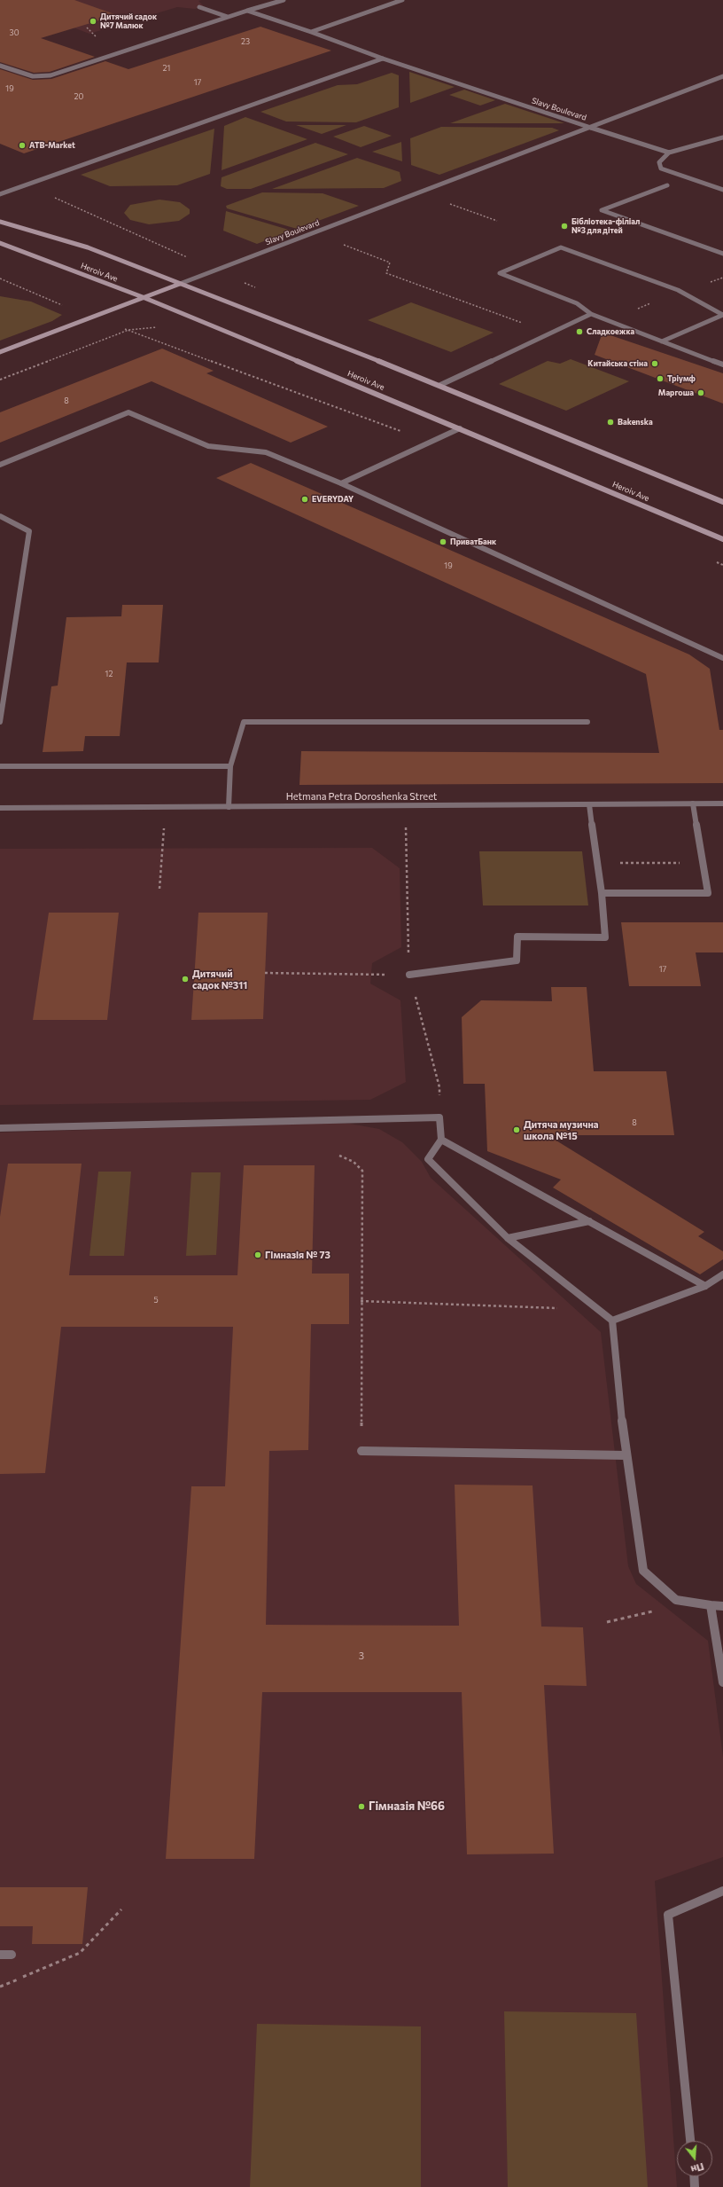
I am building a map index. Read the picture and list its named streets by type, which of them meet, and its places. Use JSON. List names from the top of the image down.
{
  "streets": {
    "main road": ["Slavy Boulevard", "Heroiv Ave"],
    "street": ["Hetmana Petra Doroshenka Street"]
  },
  "crossings": [
    ["Slavy Boulevard", "Heroiv Ave"]
  ],
  "places": [
    "Дитячий садок №7 Малюк",
    "ATB-Market",
    "Бібліотека-філіал №3 для дітей",
    "Сладкоежка",
    "Китайська стіна",
    "Тріумф",
    "Маргоша",
    "Bakenska",
    "EVERYDAY",
    "ПриватБанк",
    "Дитячий садок №311",
    "Дитяча музична школа №15",
    "Гімназія № 73",
    "Гімназія №66"
  ],
  "house_numbers": [
    "30",
    "23",
    "21",
    "17",
    "19",
    "20",
    "8",
    "19",
    "12",
    "17",
    "8",
    "5",
    "3"
  ],
  "north": "bottom"
}
